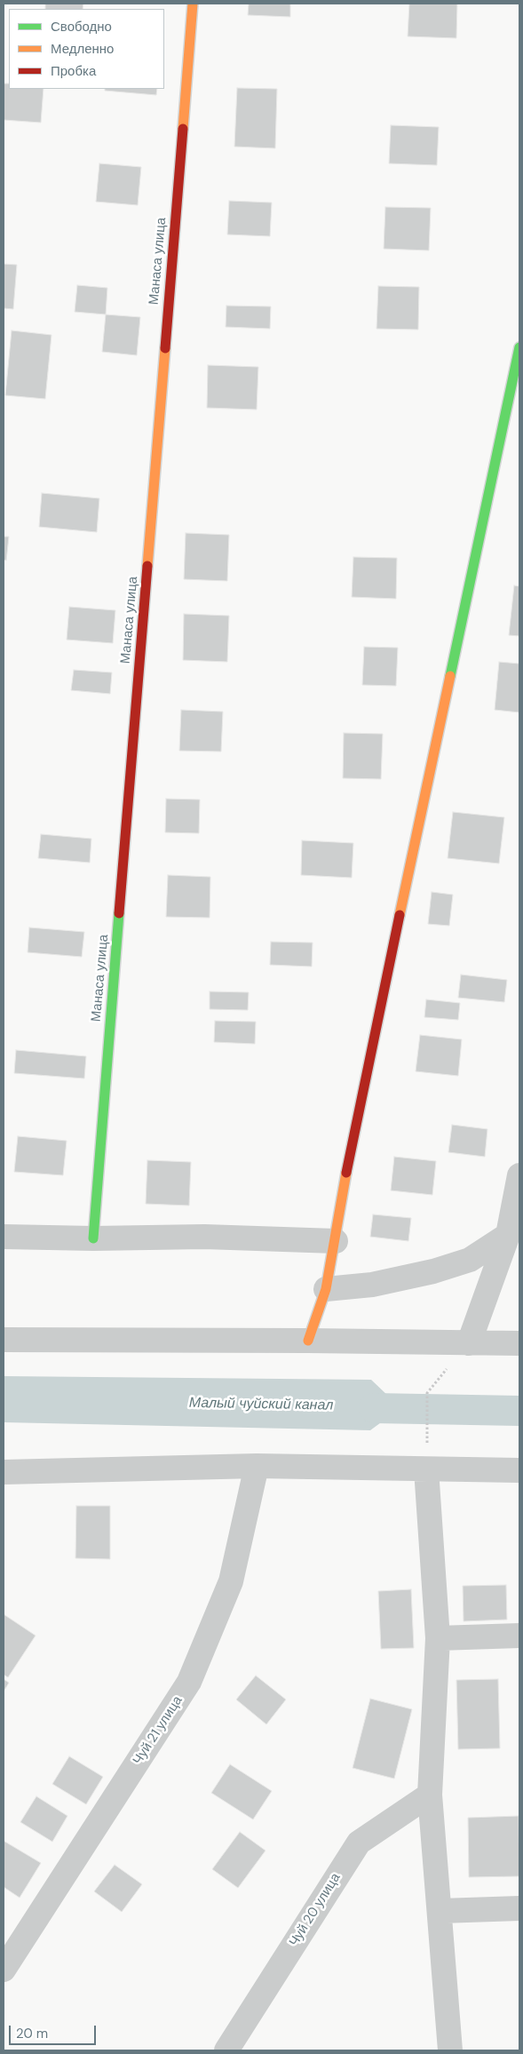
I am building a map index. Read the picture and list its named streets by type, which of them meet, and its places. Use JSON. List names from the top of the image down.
{
  "streets": {
    "street": ["Манаса улица", "Чуй 21 улица", "Чуй 20 улица"]
  },
  "water": ["Малый чуйский канал"],
  "legend": ["Свободно", "Медленно", "Пробка"],
  "scale_bar": "20 m"
}
